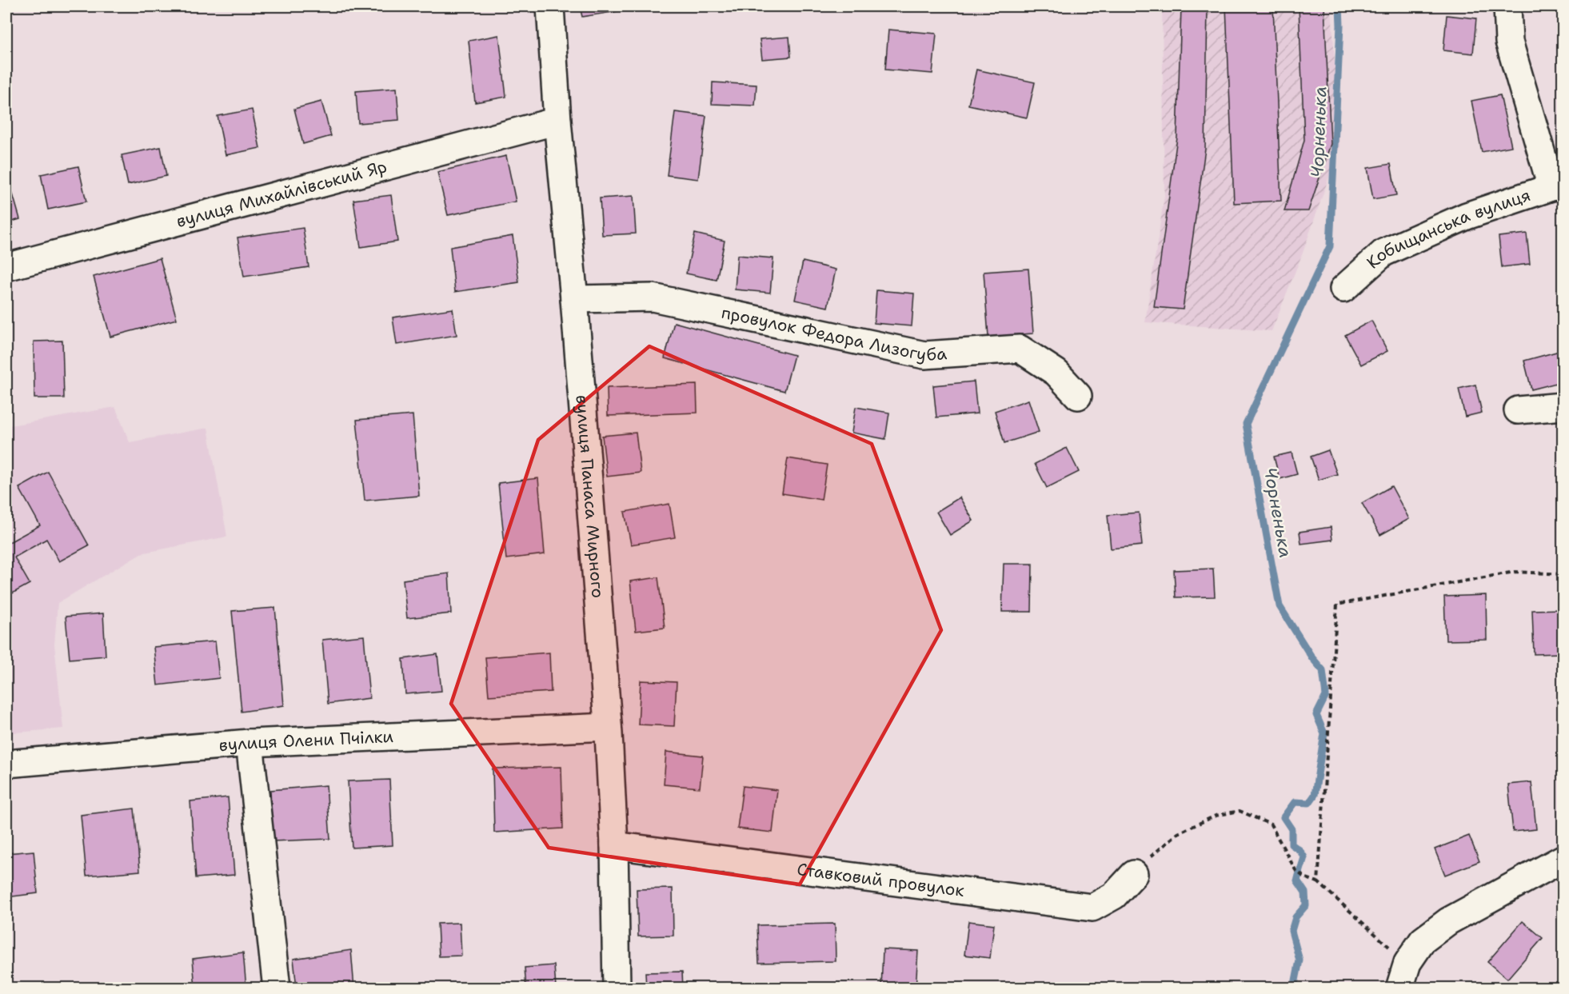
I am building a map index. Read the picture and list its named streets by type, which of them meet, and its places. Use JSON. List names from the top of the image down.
{
  "streets": {
    "street": [
      "вулиця Михайлівський Яр",
      "Кобищанська вулиця",
      "провулок Федора Лизогуба",
      "вулиця Панаса Мирного",
      "вулиця Олени Пчілки",
      "Ставковий провулок"
    ]
  },
  "crossings": [
    ["вулиця Михайлівський Яр", "вулиця Панаса Мирного"],
    ["провулок Федора Лизогуба", "вулиця Панаса Мирного"],
    ["вулиця Панаса Мирного", "вулиця Олени Пчілки"],
    ["вулиця Панаса Мирного", "Ставковий провулок"]
  ],
  "water": ["Чорненька"]
}
